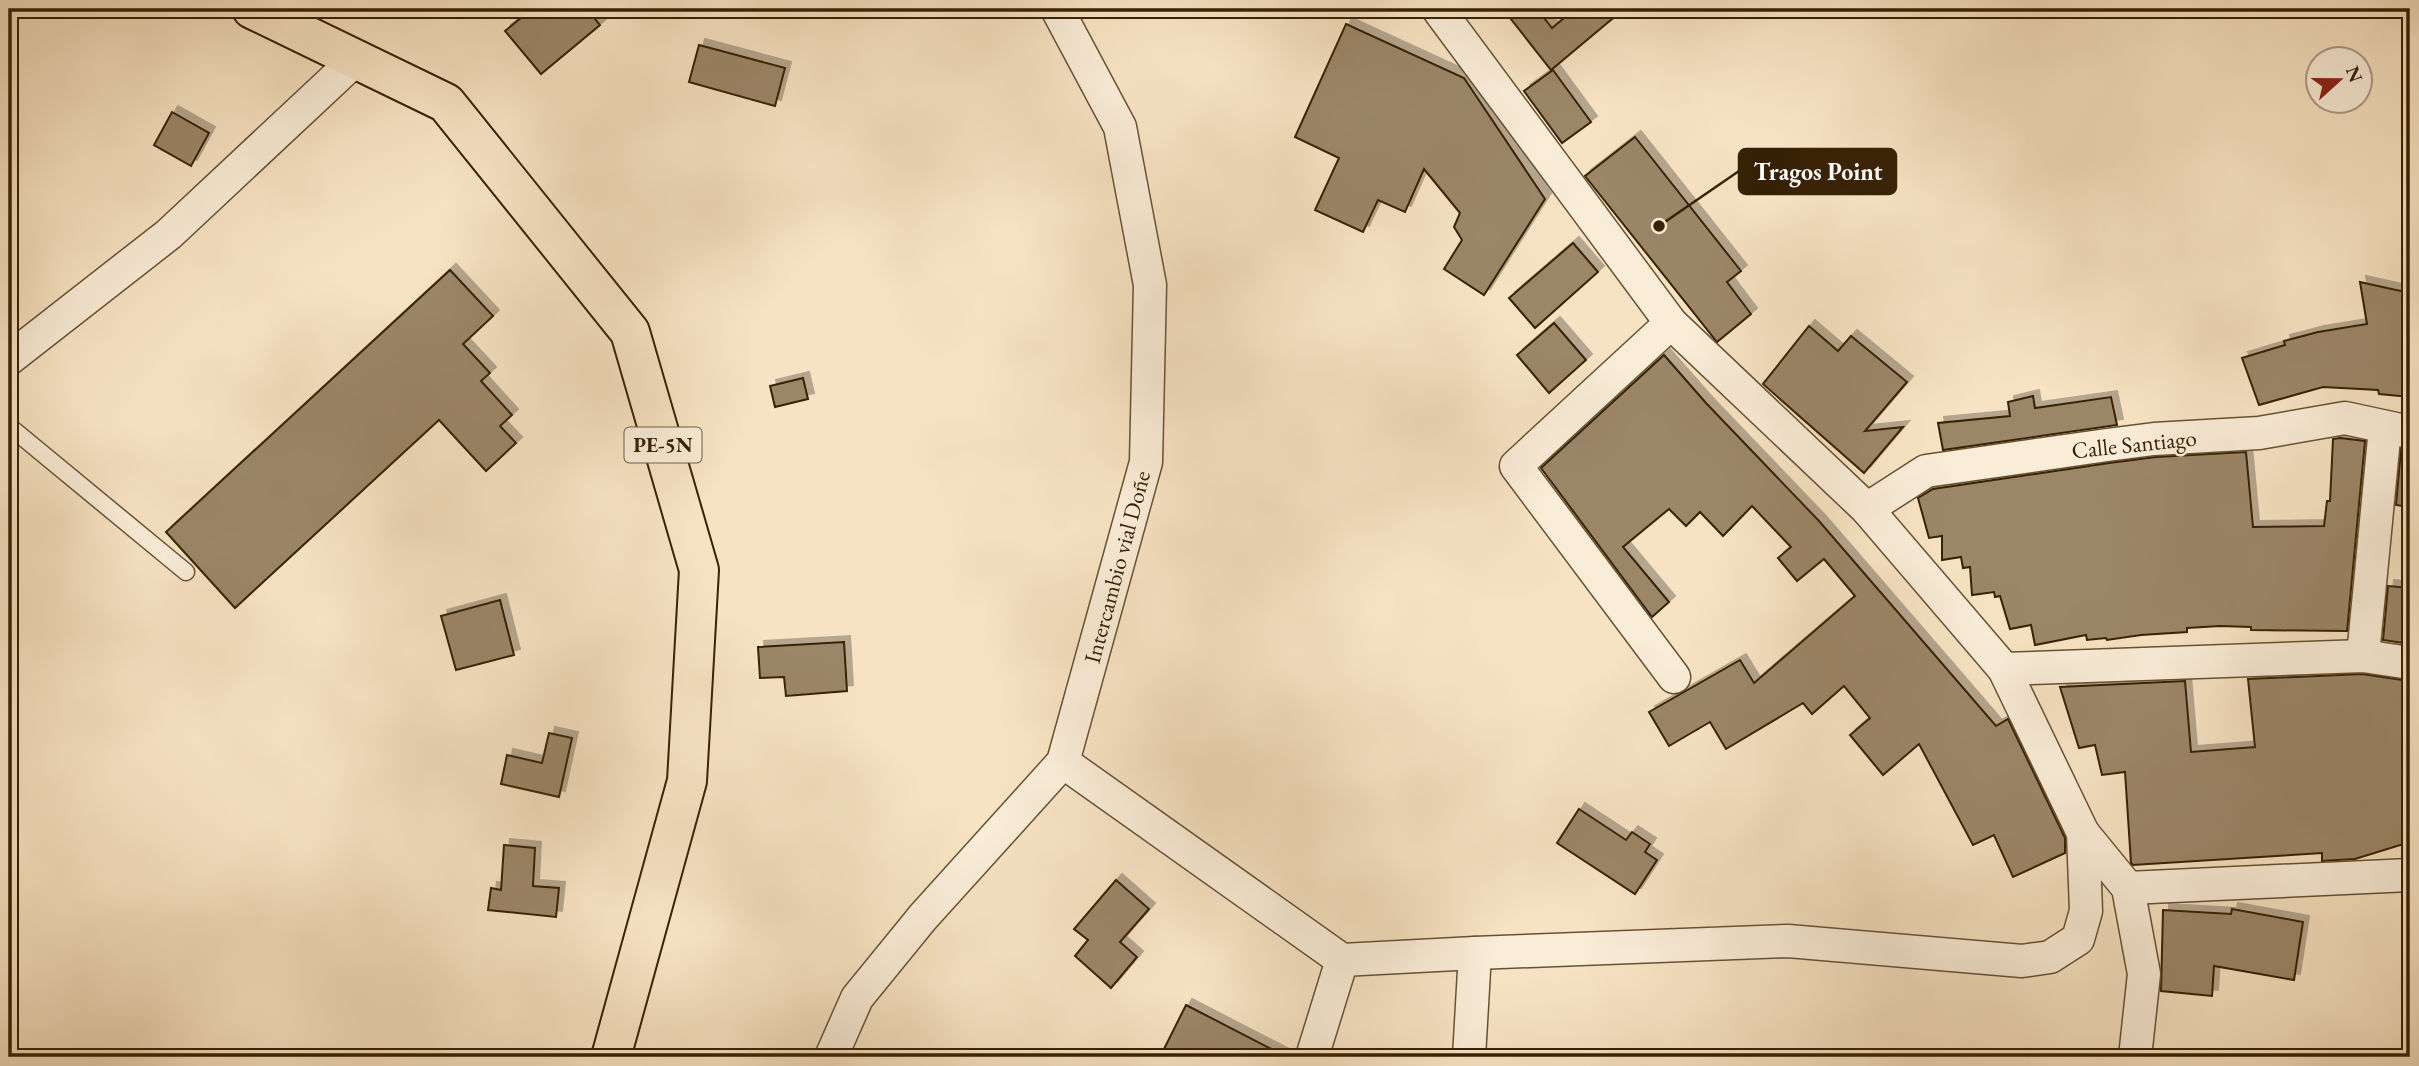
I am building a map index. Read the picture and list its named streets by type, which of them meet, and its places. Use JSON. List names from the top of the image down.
{
  "streets": {
    "highway": ["PE-5N"],
    "street": ["Calle Santiago", "Intercambio vial Doñe"]
  },
  "places": ["Tragos Point"],
  "north": "right"
}
